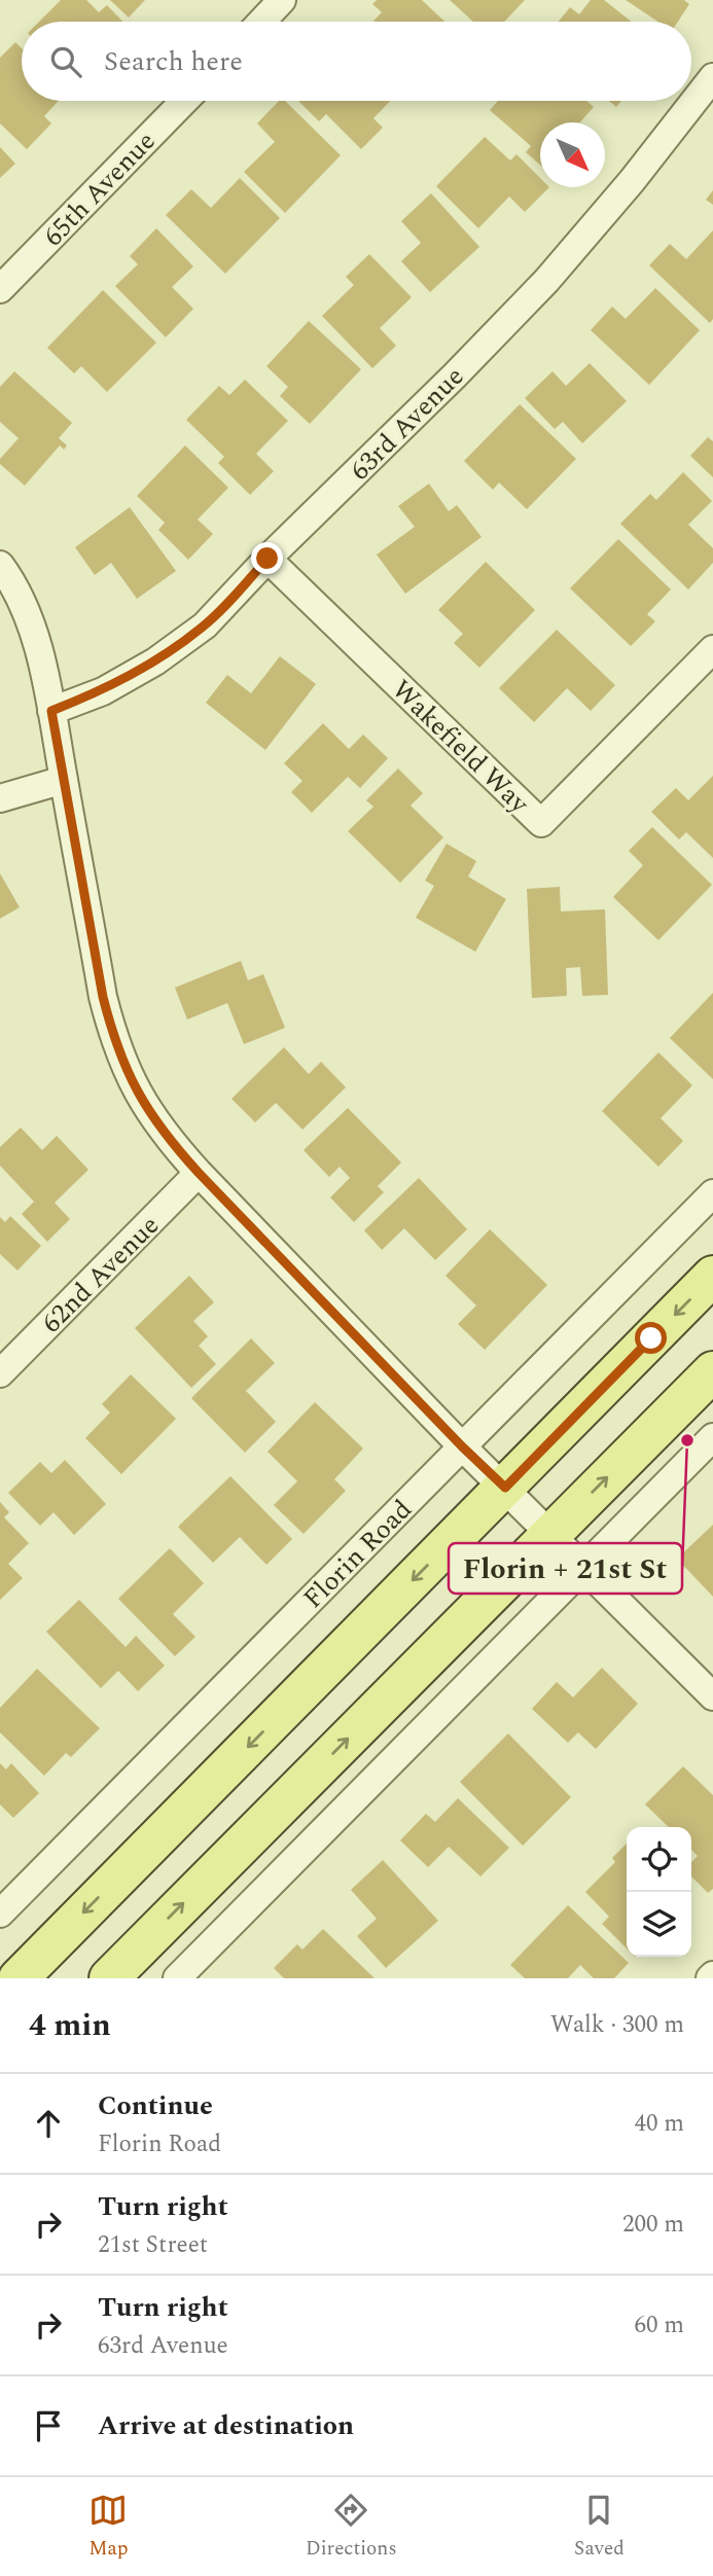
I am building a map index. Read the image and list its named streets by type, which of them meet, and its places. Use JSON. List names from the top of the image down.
{
  "streets": {
    "street": [
      "65th Avenue",
      "63rd Avenue",
      "Wakefield Way",
      "62nd Avenue",
      "Florin Road"
    ]
  },
  "crossings": [
    ["63rd Avenue", "Wakefield Way"]
  ],
  "places": ["Florin + 21st St"],
  "north": "bottom right",
  "page": {
    "search": "Search here",
    "heading": ["4 min", "Walk · 300 m"],
    "list": [
      ["Continue", "Florin Road", "40 m"],
      ["Turn right", "21st Street", "200 m"],
      ["Turn right", "63rd Avenue", "60 m"],
      "Arrive at destination"
    ],
    "nav": ["Map", "Directions", "Saved"]
  }
}
